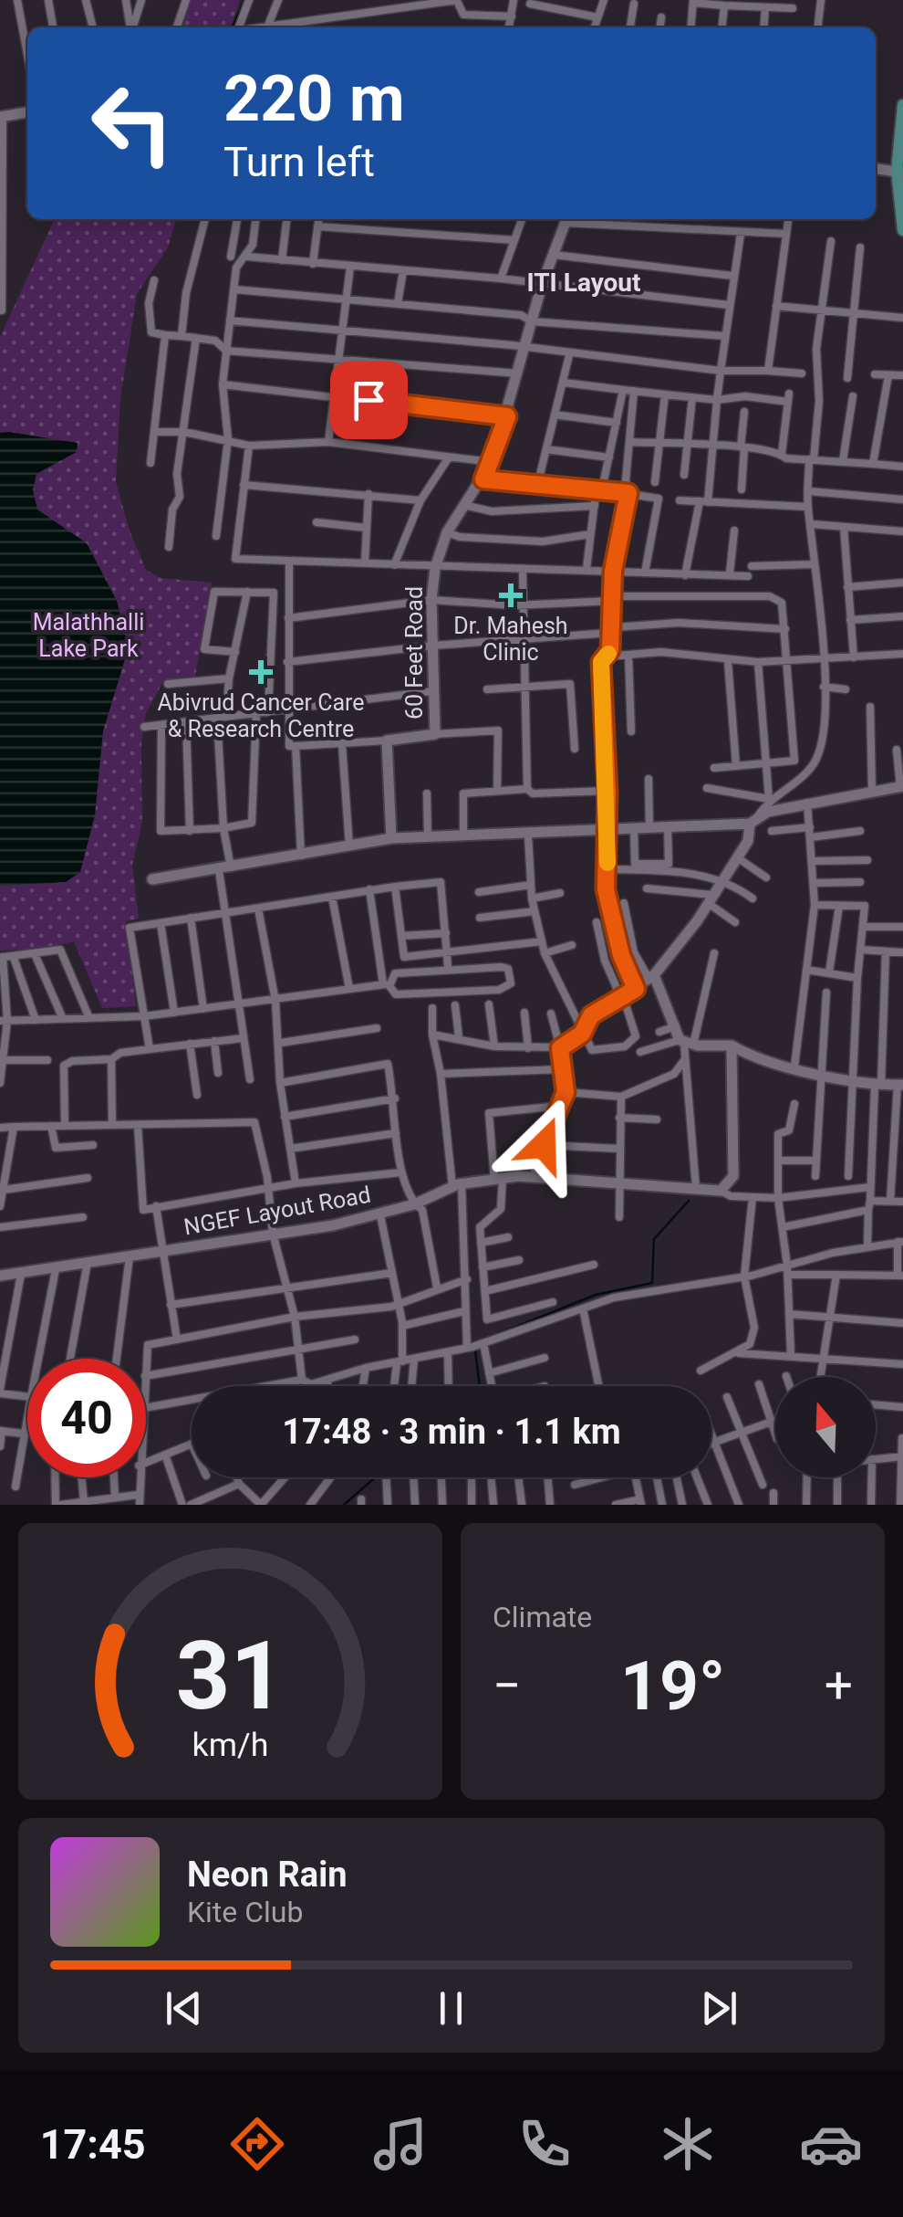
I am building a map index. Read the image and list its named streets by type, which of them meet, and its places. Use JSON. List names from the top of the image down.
{
  "streets": {
    "street": ["60 Feet Road", "NGEF Layout Road"]
  },
  "districts": ["ITI Layout"],
  "parks": ["Malathhalli Lake Park"],
  "places": {
    "health": ["Dr. Mahesh Clinic", "Abivrud Cancer Care & Research Centre"]
  },
  "north": "top",
  "page": {
    "turn": ["220 m", "Turn left"],
    "limit": "40",
    "trip": "17:48 · 3 min · 1.1 km",
    "tile": "Climate",
    "heat": ["−", "19°", "+"],
    "song": ["Neon Rain", "Kite Club"],
    "tabs": "17:45",
    "gauge": ["31", "km/h"]
  }
}
